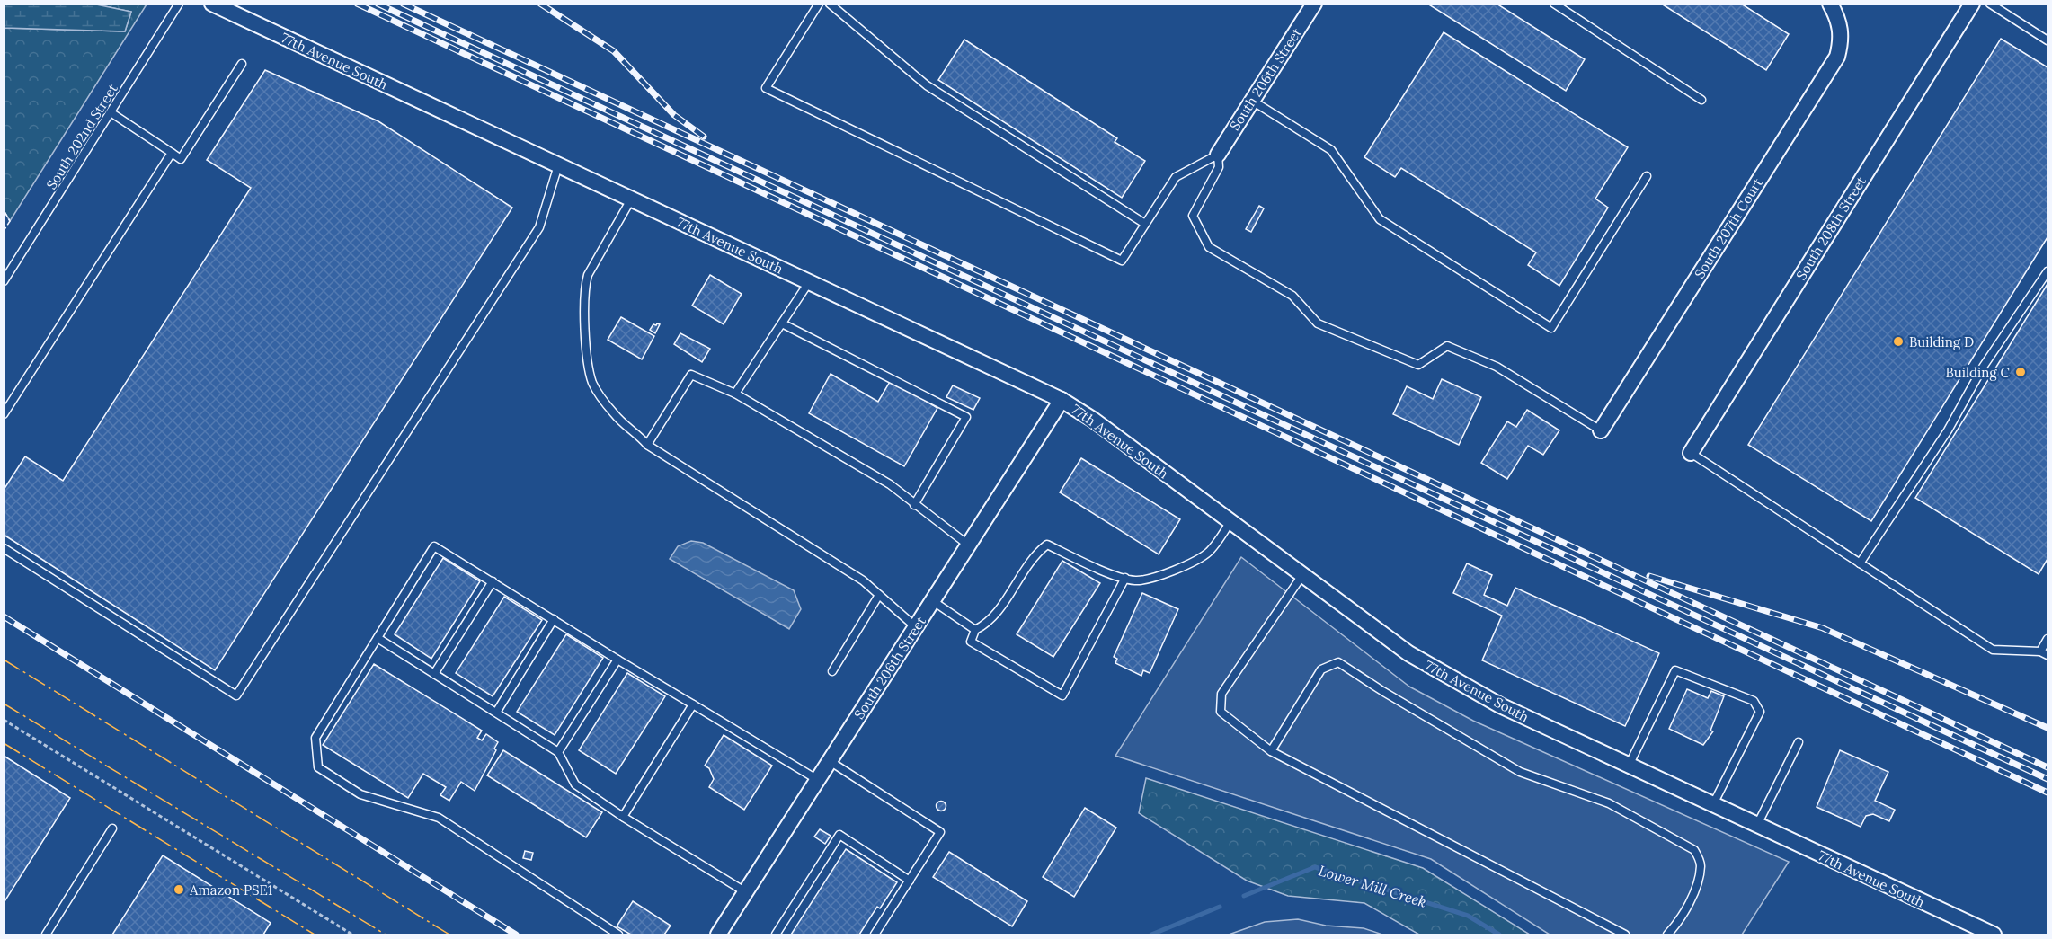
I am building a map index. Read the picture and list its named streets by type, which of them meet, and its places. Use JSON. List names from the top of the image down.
{
  "streets": {
    "street": [
      "77th Avenue South",
      "South 206th Street",
      "South 207th Court",
      "South 208th Street"
    ],
    "lane": ["South 202nd Street"]
  },
  "crossings": [
    ["77th Avenue South", "South 206th Street"]
  ],
  "water": ["Lower Mill Creek"],
  "places": ["Building D", "Building C", "Amazon PSE1"]
}
